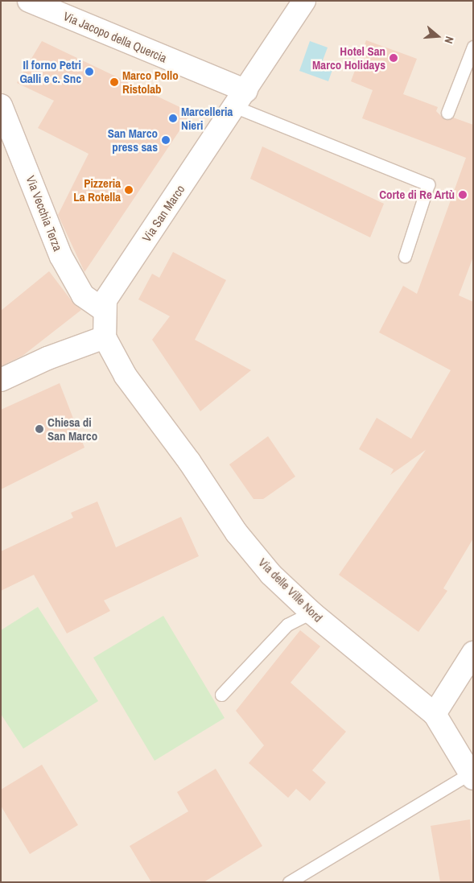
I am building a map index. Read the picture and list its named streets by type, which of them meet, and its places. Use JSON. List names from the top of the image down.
{
  "streets": {
    "street": [
      "Via Jacopo della Quercia",
      "Via Vecchia Terza",
      "Via San Marco",
      "Via delle Ville Nord"
    ]
  },
  "crossings": [
    ["Via Jacopo della Quercia", "Via San Marco"],
    ["Via Vecchia Terza", "Via San Marco"],
    ["Via San Marco", "Via delle Ville Nord"]
  ],
  "places": [
    "Hotel San Marco Holidays",
    "Il forno Petri Galli e c. Snc",
    "Marco Pollo Ristolab",
    "Marcelleria Nieri",
    "San Marco press sas",
    "Pizzeria La Rotella",
    "Corte di Re Artù",
    "Chiesa di San Marco"
  ],
  "north": "right"
}
